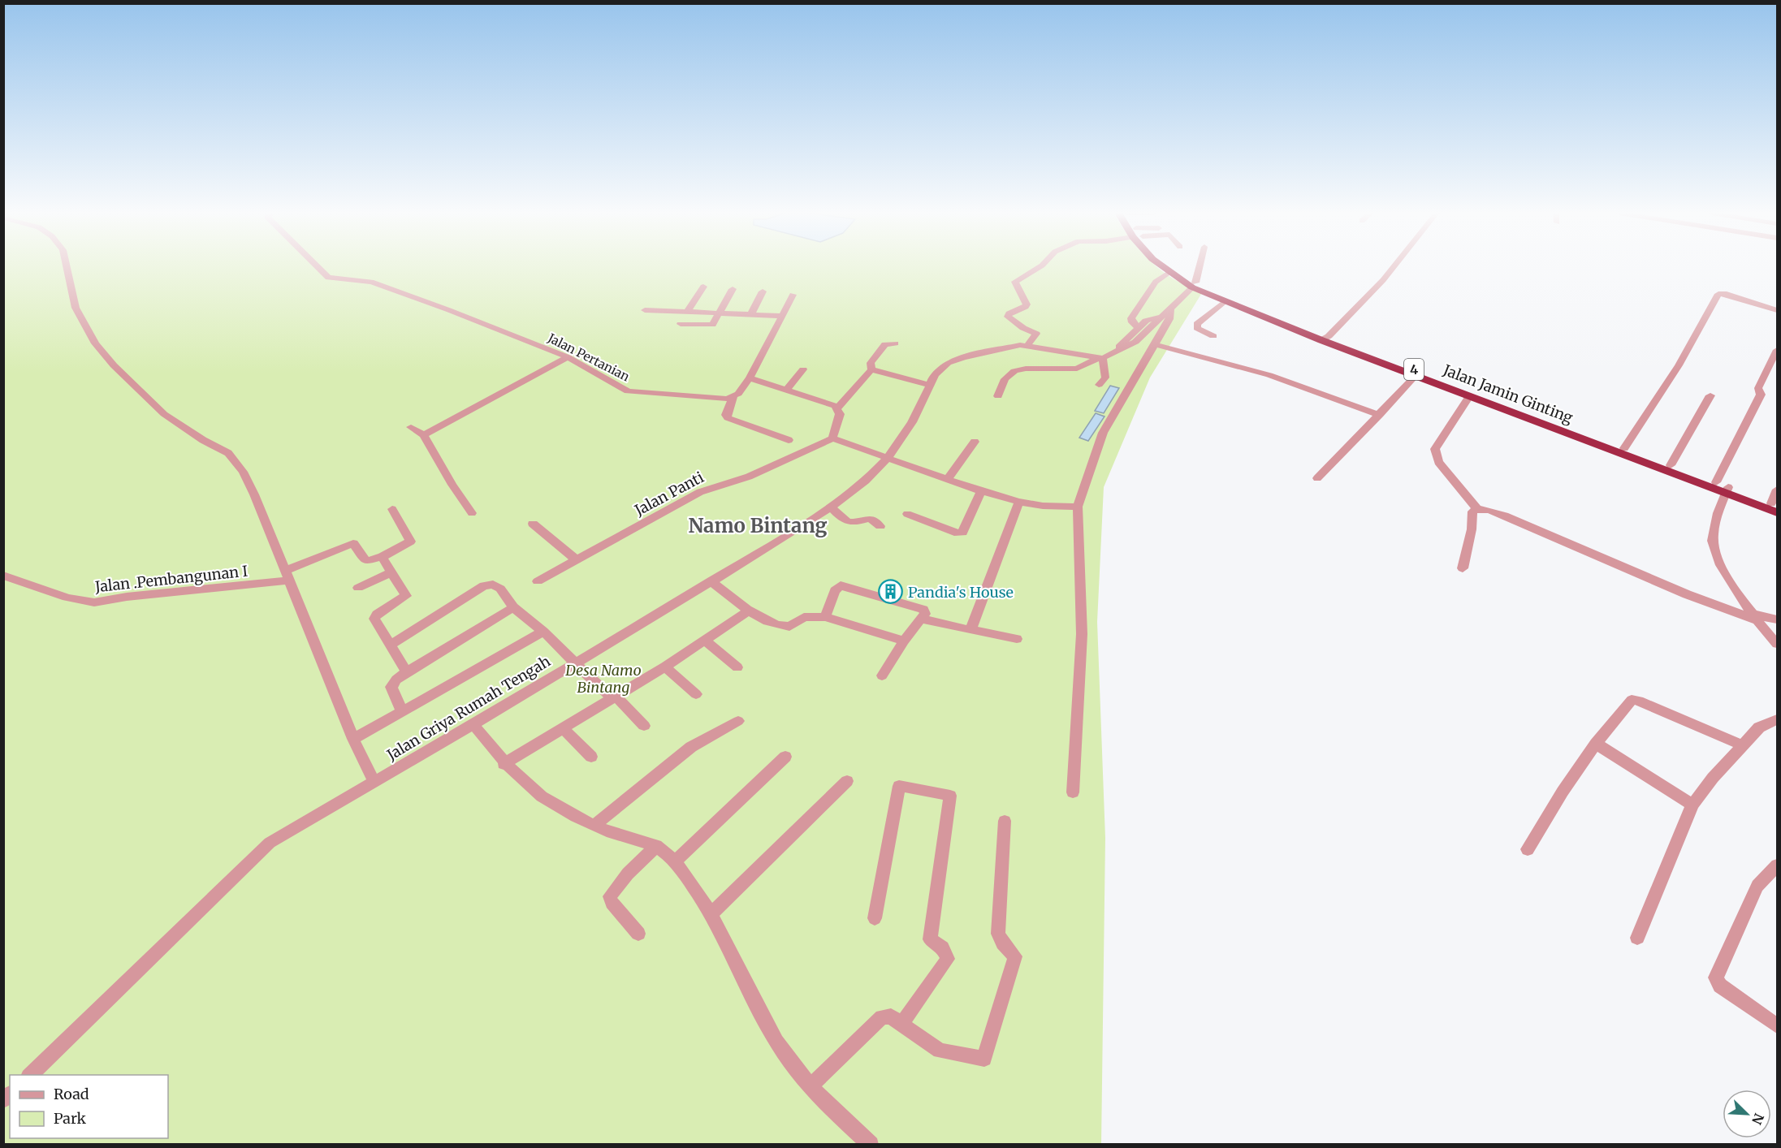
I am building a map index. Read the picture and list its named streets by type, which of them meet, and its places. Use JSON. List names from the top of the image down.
{
  "streets": {
    "highway": ["4", "Jalan Jamin Ginting"],
    "street": [
      "Jalan Pertanian",
      "Jalan Panti",
      "Jalan .Pembangunan I",
      "Jalan Griya Rumah Tengah"
    ]
  },
  "districts": ["Namo Bintang"],
  "parks": ["Desa Namo Bintang"],
  "places": {
    "building": ["Pandia's House"]
  },
  "legend": ["Road", "Park"],
  "north": "bottom right"
}
